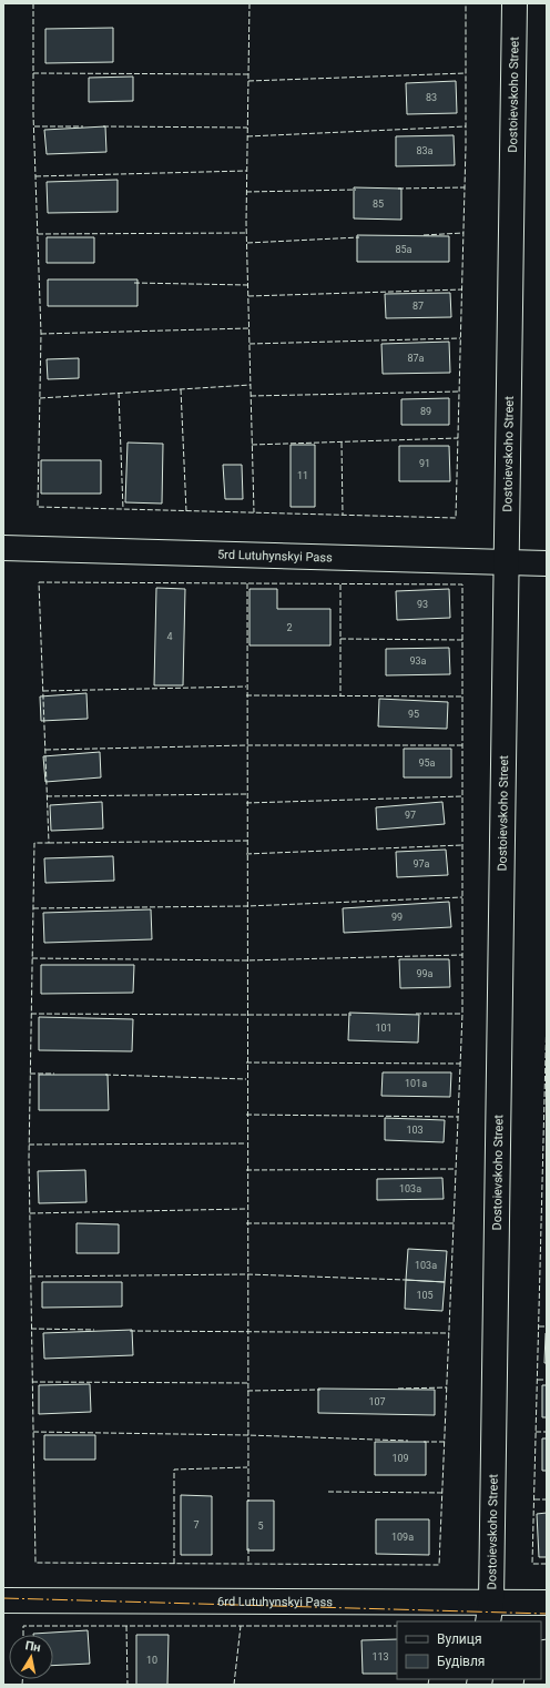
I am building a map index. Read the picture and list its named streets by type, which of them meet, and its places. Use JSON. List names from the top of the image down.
{
  "streets": {
    "street": ["Dostoievskoho Street", "5rd Lutuhynskyi Pass", "6rd Lutuhynskyi Pass"]
  },
  "crossings": [
    ["Dostoievskoho Street", "5rd Lutuhynskyi Pass"],
    ["Dostoievskoho Street", "6rd Lutuhynskyi Pass"]
  ],
  "house_numbers": [
    "83",
    "83а",
    "85",
    "85а",
    "87",
    "87а",
    "89",
    "91",
    "11",
    "93",
    "2",
    "4",
    "93а",
    "95",
    "95а",
    "97",
    "97а",
    "99",
    "99а",
    "101",
    "101а",
    "103",
    "103а",
    "103а",
    "105",
    "107",
    "109",
    "7",
    "5",
    "109а",
    "113",
    "10"
  ],
  "legend": ["Вулиця", "Будівля"],
  "north": "top"
}
